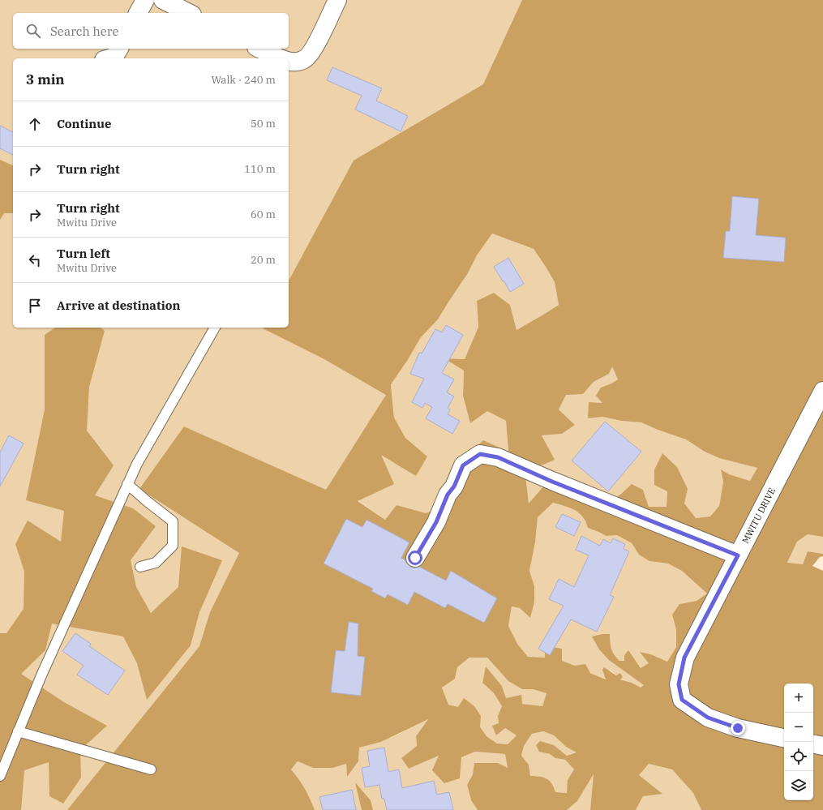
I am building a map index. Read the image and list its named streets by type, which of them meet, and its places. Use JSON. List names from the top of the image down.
{
  "streets": {
    "street": ["MWITU DRIVE"]
  },
  "page": {
    "search": "Search here",
    "heading": ["3 min", "Walk · 240 m"],
    "list": [
      ["Continue", "50 m"],
      ["Turn right", "110 m"],
      ["Turn right", "Mwitu Drive", "60 m"],
      ["Turn left", "Mwitu Drive", "20 m"],
      "Arrive at destination"
    ],
    "map_buttons": ["+", "−"]
  }
}
